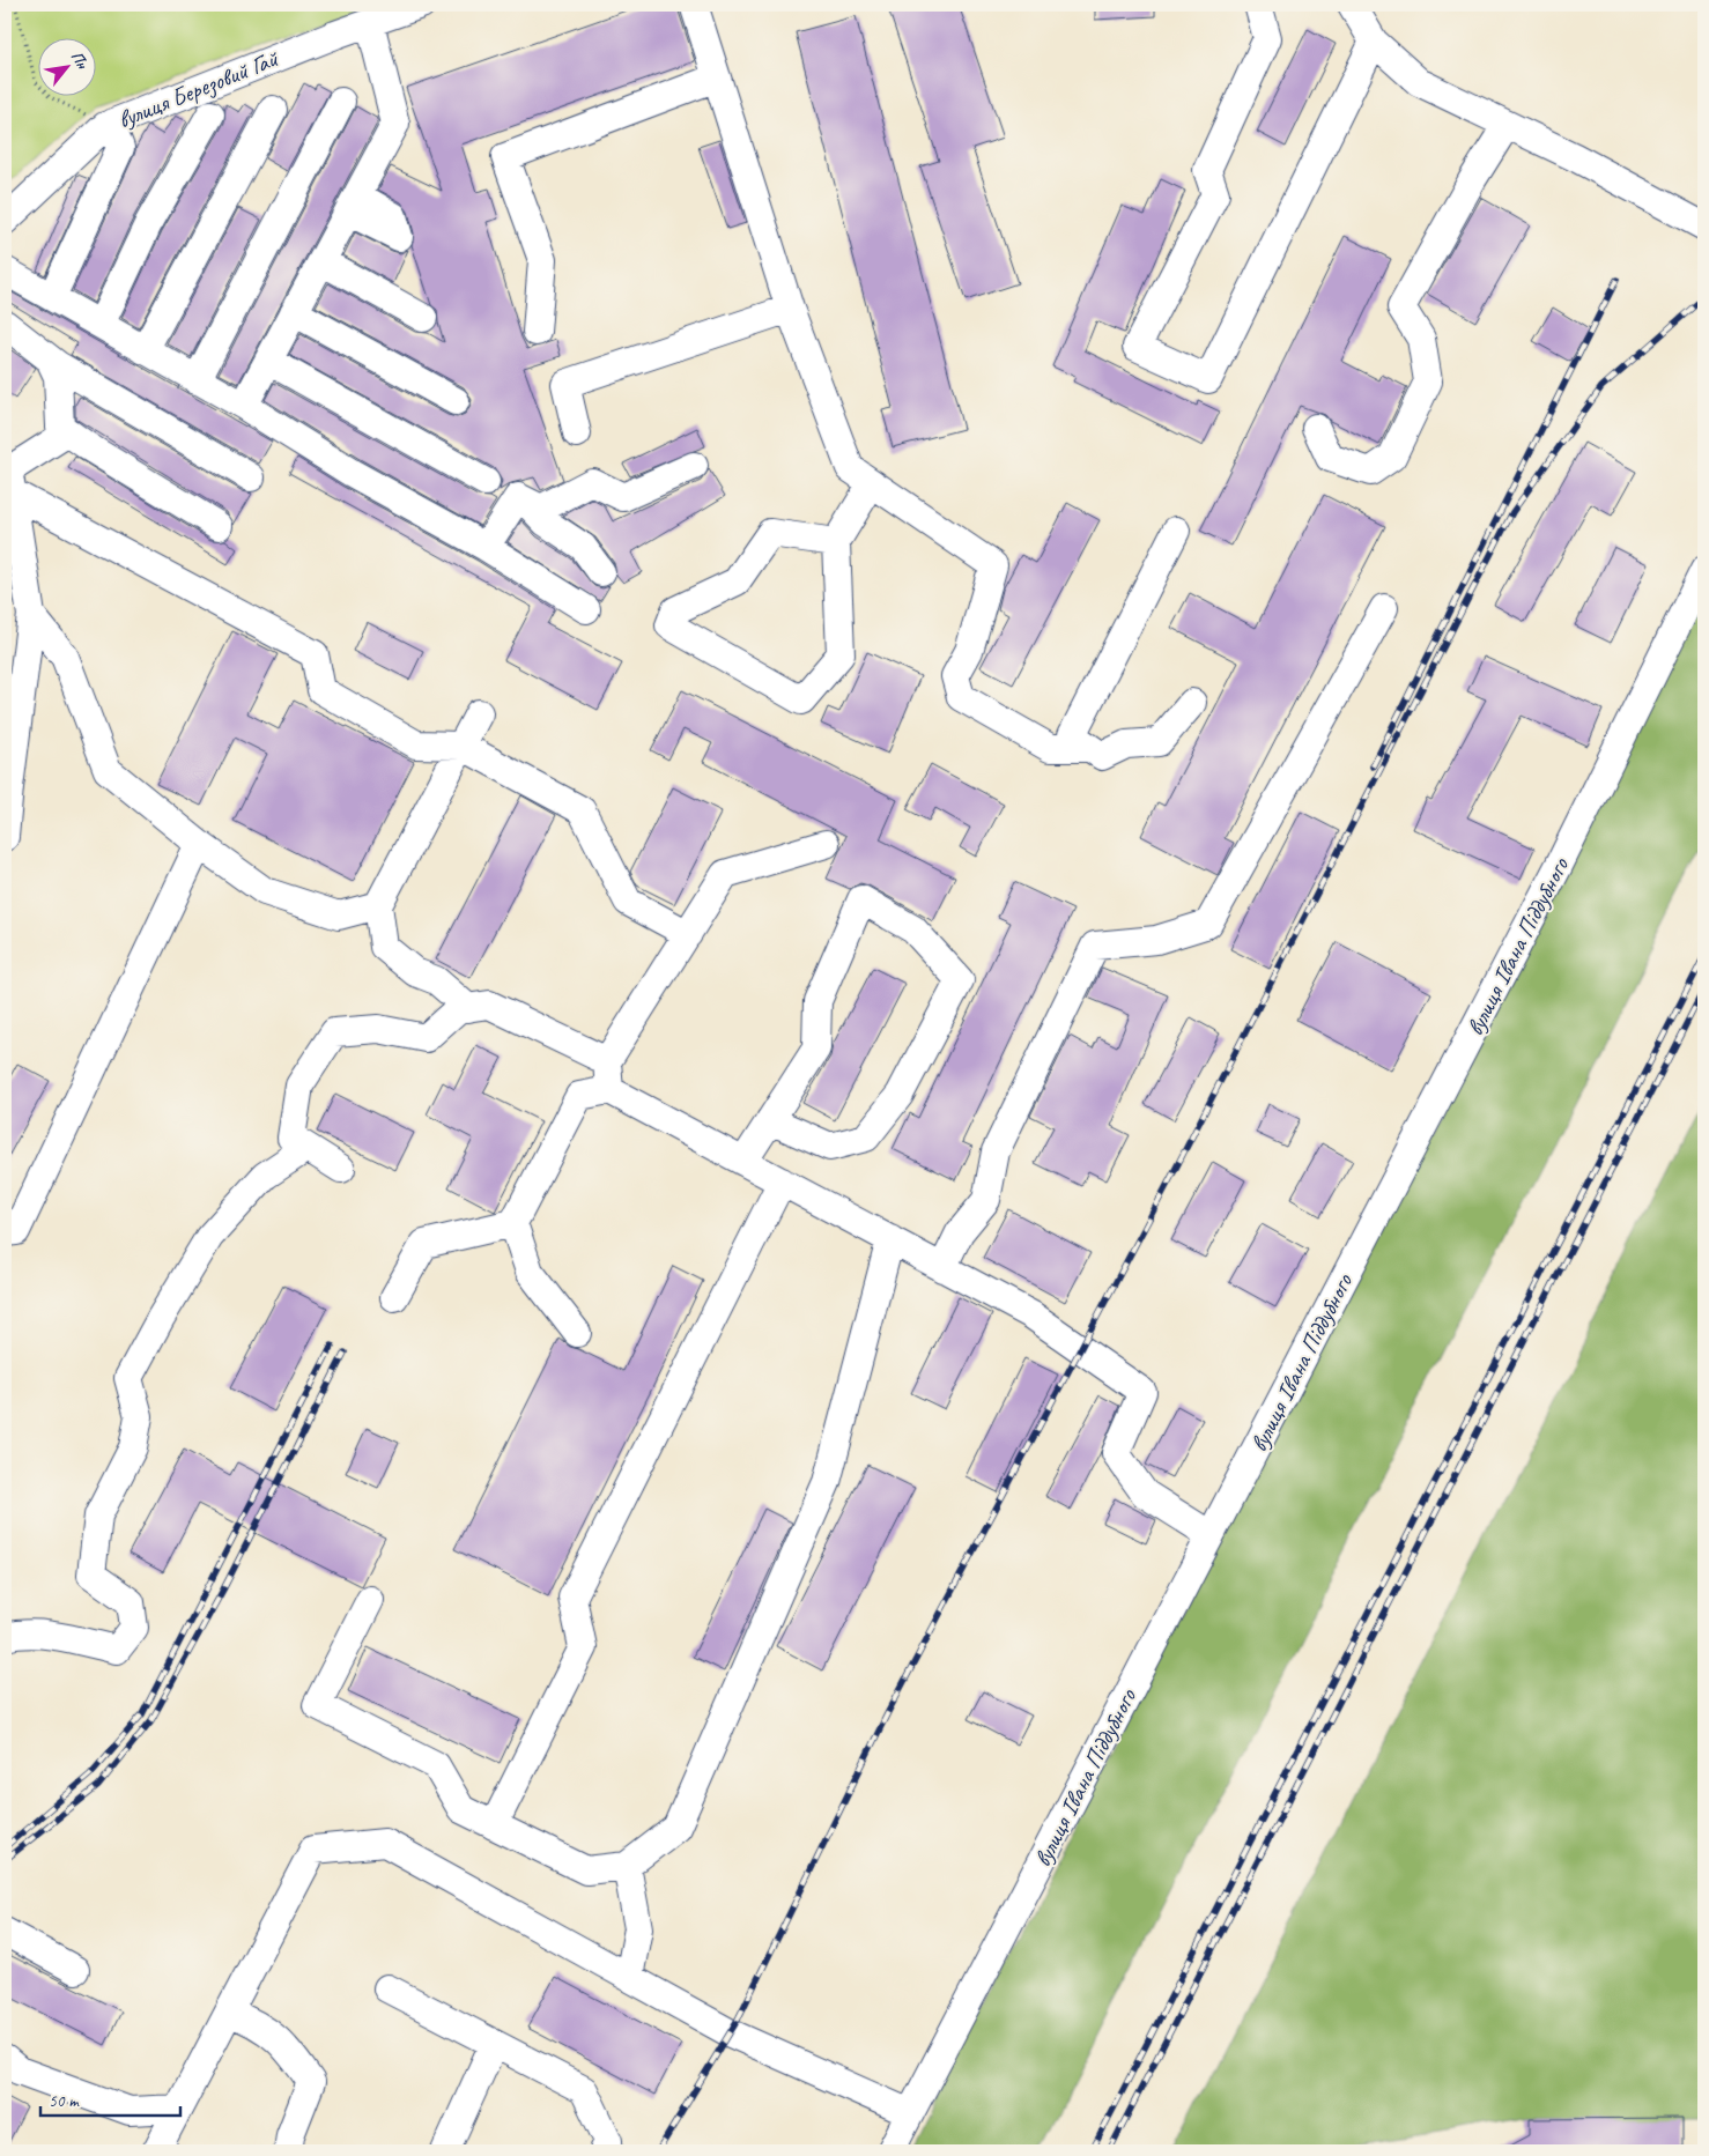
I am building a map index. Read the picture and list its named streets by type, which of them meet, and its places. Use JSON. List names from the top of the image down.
{
  "streets": {
    "street": ["вулиця Березовий Гай", "вулиця Івана Піддубного"]
  },
  "scale_bar": "50 m",
  "north": "top right"
}
